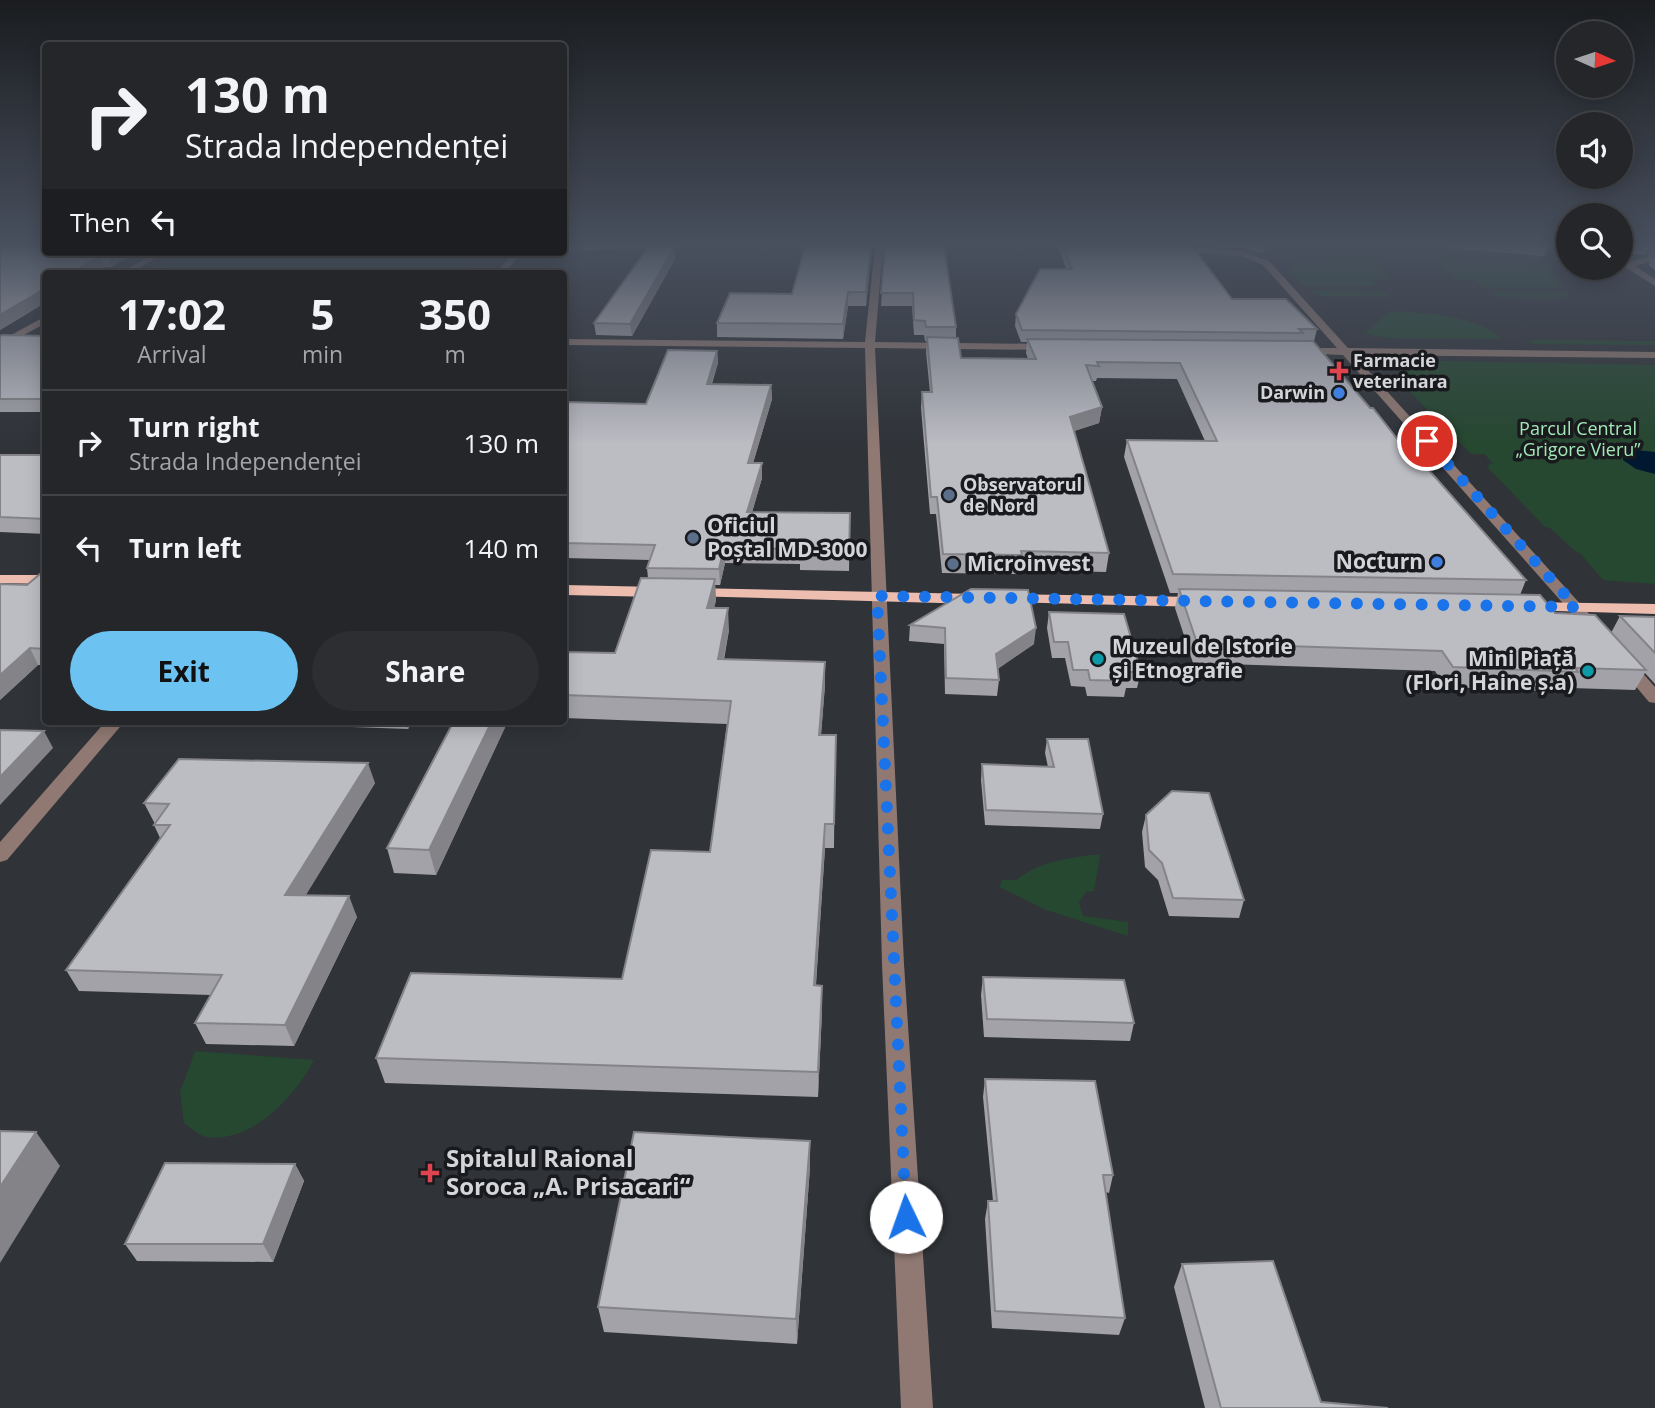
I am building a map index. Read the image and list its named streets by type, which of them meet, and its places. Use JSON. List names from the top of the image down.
{
  "parks": ["Parcul Central „Grigore Vieru”"],
  "places": {
    "health": ["Farmacie veterinara", "Spitalul Raional Soroca „A. Prisacari“"],
    "other": [
      "Darwin",
      "Observatorul de Nord",
      "Oficiul Poștal MD-3000",
      "Nocturn",
      "Microinvest",
      "Muzeul de Istorie și Etnografie",
      "Mini Piață (Flori, Haine ș.a)"
    ]
  },
  "north": "right",
  "page": {
    "turn": ["130 m", "Strada Independenței"],
    "then": "Then",
    "eta": [
      "17:02",
      "Arrival",
      "5",
      "min",
      "350",
      "m"
    ],
    "list": [
      {
        "name": "Turn right",
        "note": "Strada Independenței",
        "value": "130 m"
      },
      {
        "name": "Turn left",
        "value": "140 m"
      }
    ],
    "buttons": ["Exit", "Share"]
  }
}
